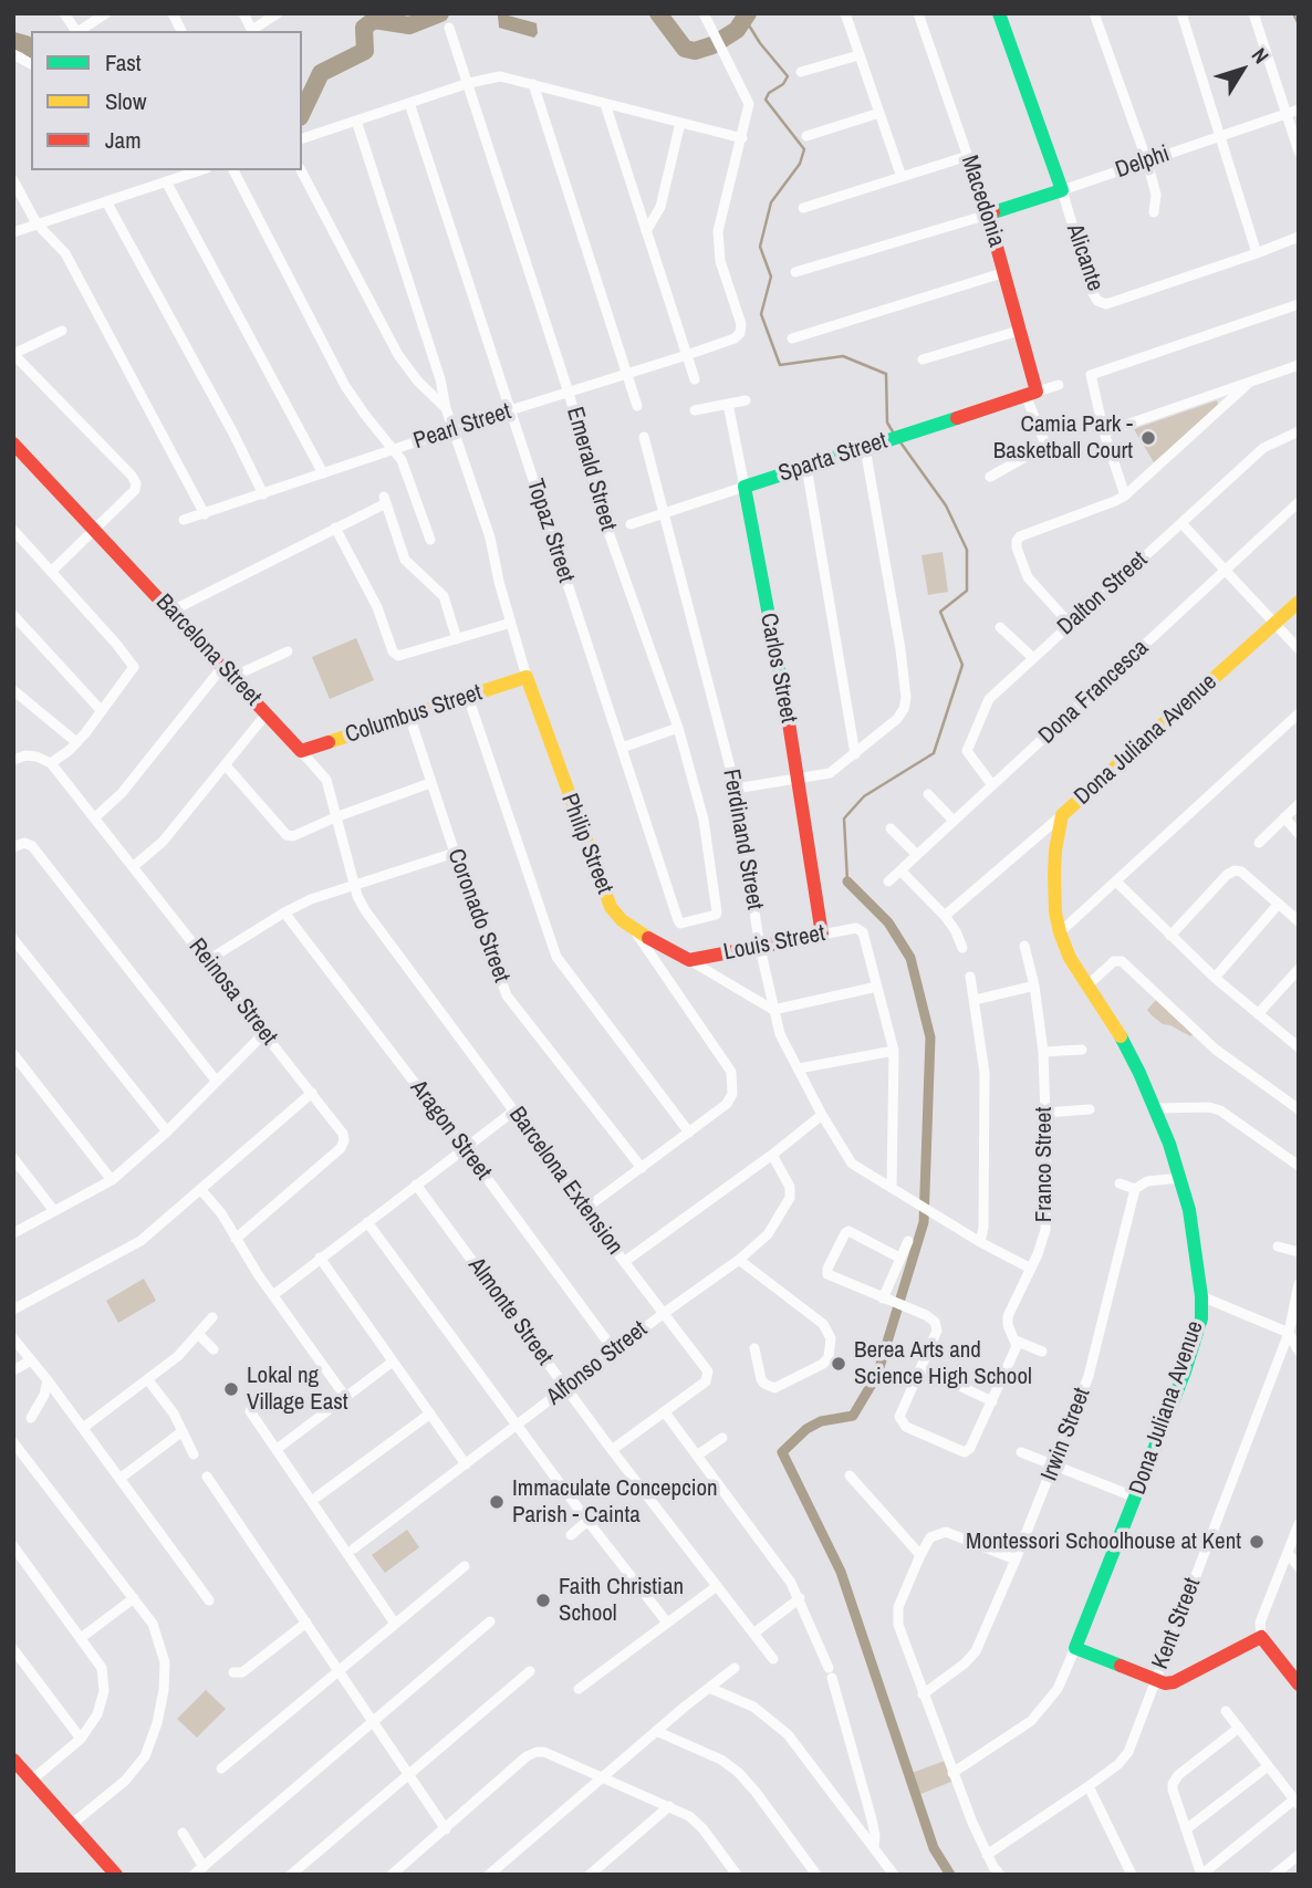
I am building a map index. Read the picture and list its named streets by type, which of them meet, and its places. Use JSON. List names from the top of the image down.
{
  "streets": {
    "street": [
      "Delphi",
      "Macedonia",
      "Alicante",
      "Pearl Street",
      "Sparta Street",
      "Emerald Street",
      "Topaz Street",
      "Dalton Street",
      "Barcelona Street",
      "Carlos Street",
      "Dona Francesca",
      "Columbus Street",
      "Dona Juliana Avenue",
      "Ferdinand Street",
      "Philip Street",
      "Coronado Street",
      "Louis Street",
      "Reinosa Street",
      "Aragon Street",
      "Franco Street",
      "Barcelona Extension",
      "Almonte Street",
      "Alfonso Street",
      "Irwin Street",
      "Kent Street"
    ]
  },
  "crossings": [
    ["Delphi", "Macedonia"],
    ["Delphi", "Alicante"],
    ["Macedonia", "Sparta Street"],
    ["Pearl Street", "Emerald Street"],
    ["Pearl Street", "Topaz Street"],
    ["Pearl Street", "Philip Street"],
    ["Sparta Street", "Carlos Street"],
    ["Sparta Street", "Ferdinand Street"],
    ["Emerald Street", "Topaz Street"],
    ["Dalton Street", "Dona Francesca"],
    ["Barcelona Street", "Columbus Street"],
    ["Barcelona Street", "Barcelona Extension"],
    ["Carlos Street", "Louis Street"],
    ["Columbus Street", "Philip Street"],
    ["Columbus Street", "Coronado Street"],
    ["Ferdinand Street", "Philip Street"],
    ["Ferdinand Street", "Louis Street"],
    ["Ferdinand Street", "Franco Street"],
    ["Philip Street", "Louis Street"],
    ["Aragon Street", "Alfonso Street"],
    ["Barcelona Extension", "Almonte Street"],
    ["Barcelona Extension", "Alfonso Street"],
    ["Almonte Street", "Alfonso Street"]
  ],
  "places": [
    "Camia Park - Basketball Court",
    "Berea Arts and Science High School",
    "Lokal ng Village East",
    "Immaculate Concepcion Parish - Cainta",
    "Montessori Schoolhouse at Kent",
    "Faith Christian School"
  ],
  "legend": ["Fast", "Slow", "Jam"],
  "north": "top right"
}
